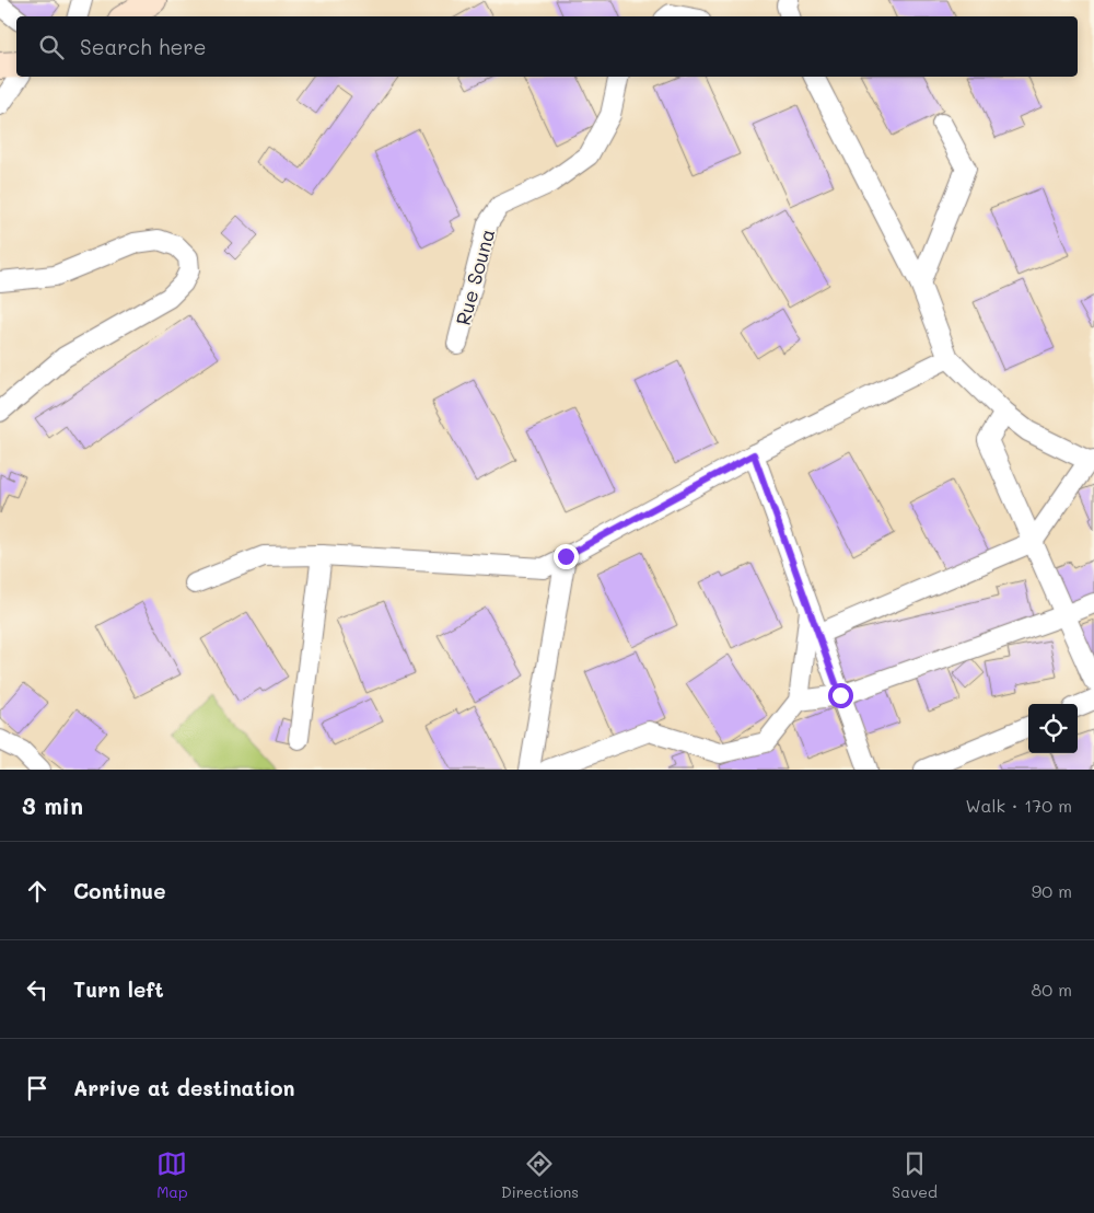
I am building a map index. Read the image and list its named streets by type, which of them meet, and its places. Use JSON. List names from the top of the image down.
{
  "streets": {
    "street": ["Rue Souna"]
  },
  "page": {
    "search": "Search here",
    "heading": ["3 min", "Walk · 170 m"],
    "list": [
      ["Continue", "90 m"],
      ["Turn left", "80 m"],
      "Arrive at destination"
    ],
    "nav": ["Map", "Directions", "Saved"]
  }
}
